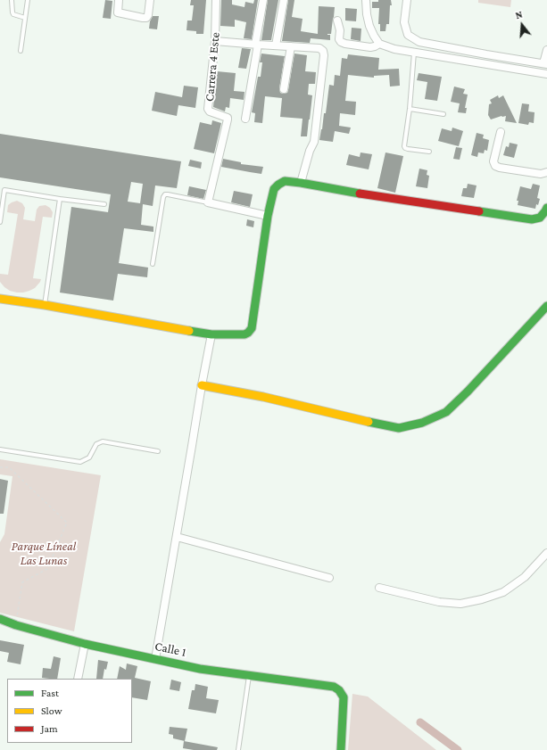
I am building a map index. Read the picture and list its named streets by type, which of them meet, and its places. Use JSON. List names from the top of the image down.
{
  "streets": {
    "street": ["Carrera 4 Este", "Calle 1"]
  },
  "parks": ["Parque Líneal Las Lunas"],
  "legend": ["Fast", "Slow", "Jam"],
  "north": "top"
}
